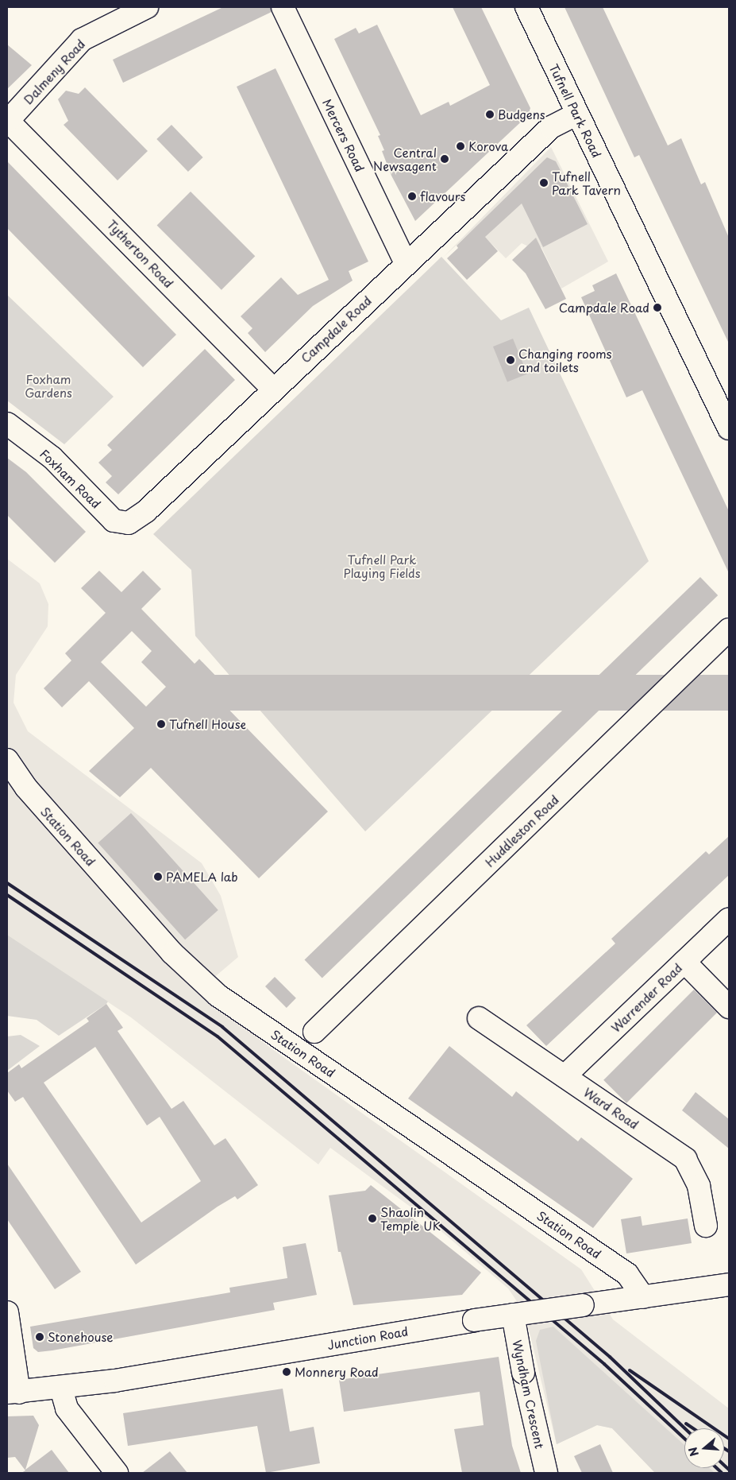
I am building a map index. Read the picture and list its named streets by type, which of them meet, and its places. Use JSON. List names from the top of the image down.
{
  "streets": {
    "street": [
      "Dalmeny Road",
      "Tufnell Park Road",
      "Mercers Road",
      "Tytherton Road",
      "Campdale Road",
      "Foxham Road",
      "Huddleston Road",
      "Station Road",
      "Warrender Road",
      "Ward Road",
      "Junction Road",
      "Wyndham Crescent"
    ]
  },
  "crossings": [
    ["Dalmeny Road", "Tytherton Road"],
    ["Tufnell Park Road", "Campdale Road"],
    ["Mercers Road", "Campdale Road"],
    ["Tytherton Road", "Campdale Road"],
    ["Campdale Road", "Foxham Road"],
    ["Station Road", "Junction Road"],
    ["Warrender Road", "Ward Road"],
    ["Junction Road", "Wyndham Crescent"]
  ],
  "parks": ["Foxham Gardens", "Tufnell Park Playing Fields"],
  "places": [
    "Budgens",
    "Korova",
    "Central Newsagent",
    "Tufnell Park Tavern",
    "flavours",
    "Campdale Road",
    "Changing rooms and toilets",
    "Tufnell House",
    "PAMELA lab",
    "Shaolin Temple UK",
    "Stonehouse",
    "Monnery Road"
  ],
  "north": "left"
}
